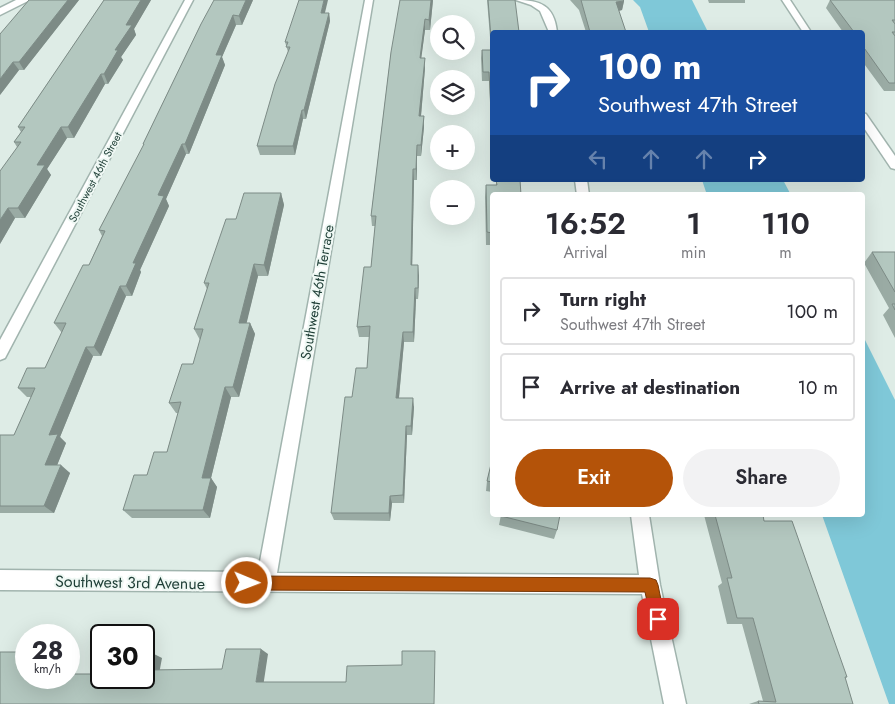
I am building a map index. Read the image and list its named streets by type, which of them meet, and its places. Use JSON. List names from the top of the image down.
{
  "streets": {
    "street": ["Southwest 46th Street", "Southwest 46th Terrace", "Southwest 3rd Avenue"]
  },
  "crossings": [
    ["Southwest 46th Terrace", "Southwest 3rd Avenue"]
  ],
  "page": {
    "map_buttons": ["+", "−"],
    "turn": ["100 m", "Southwest 47th Street"],
    "eta": [
      "16:52",
      "Arrival",
      "1",
      "min",
      "110",
      "m"
    ],
    "list": [
      {
        "name": "Turn right",
        "note": "Southwest 47th Street",
        "value": "100 m"
      },
      {
        "name": "Arrive at destination",
        "value": "10 m"
      }
    ],
    "buttons": ["Exit", "Share"],
    "speed": "28 km/h",
    "limit": "30"
  }
}
